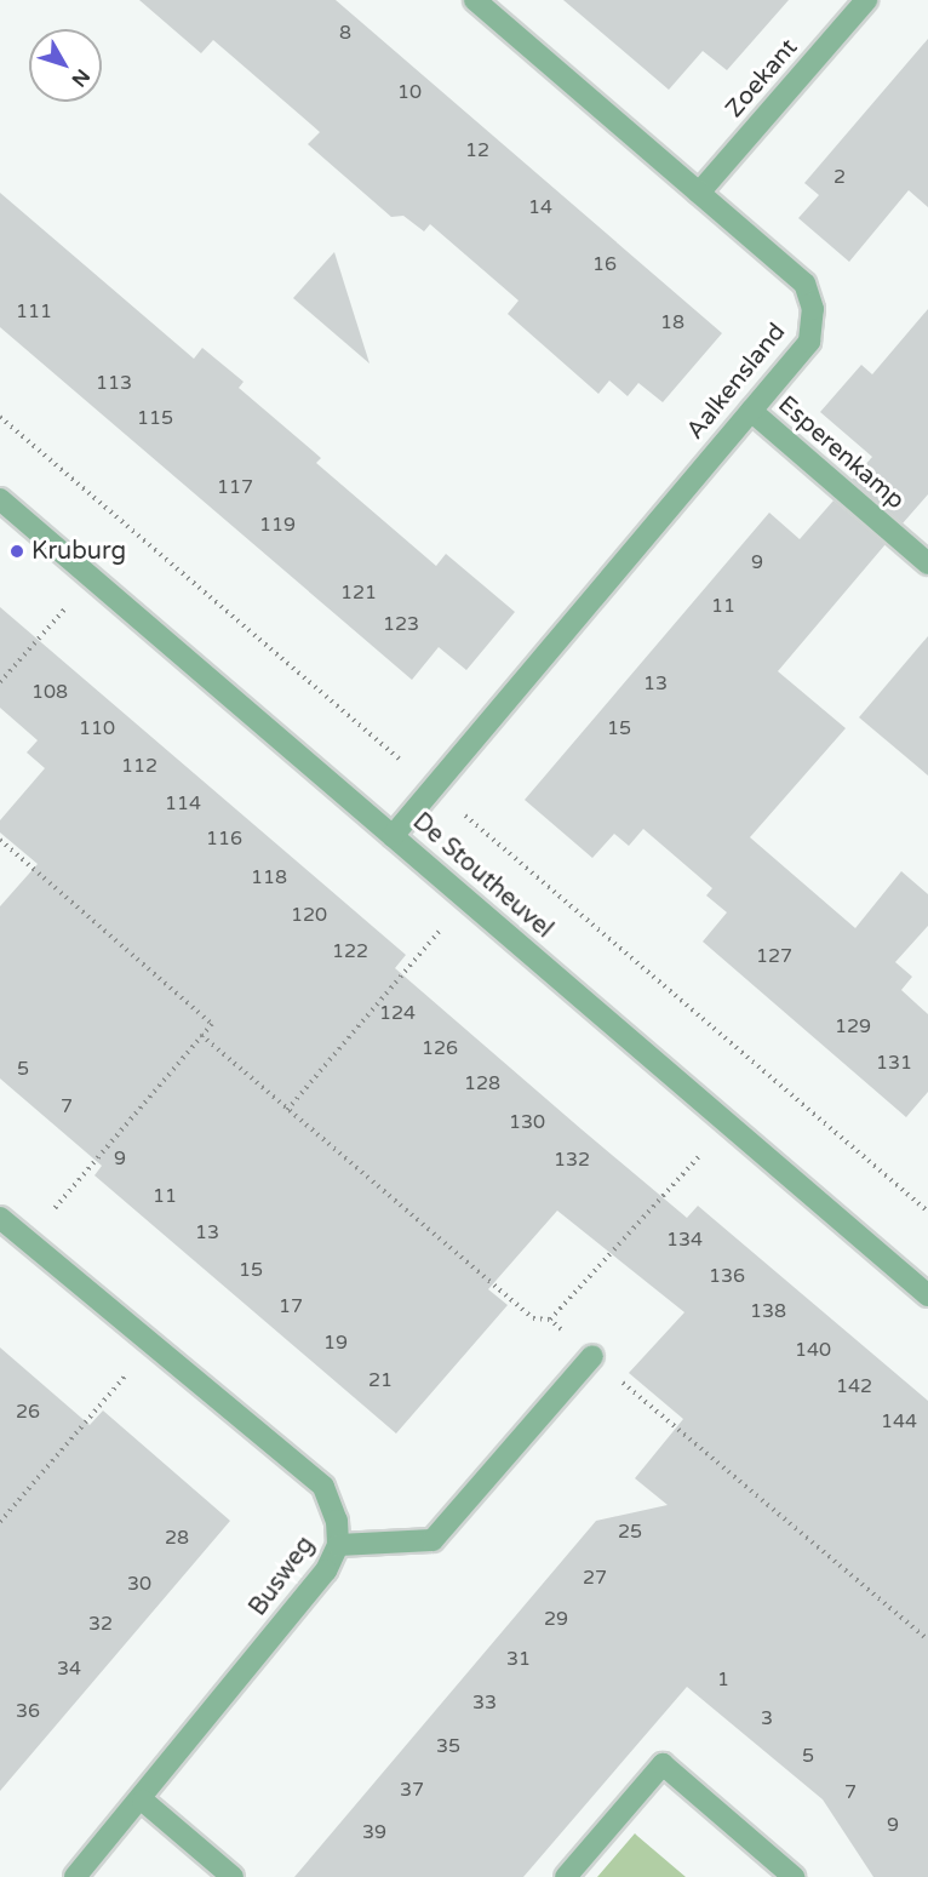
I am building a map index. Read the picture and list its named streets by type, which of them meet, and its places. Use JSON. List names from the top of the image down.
{
  "streets": {
    "street": [
      "Zoekant",
      "Aalkensland",
      "Esperenkamp",
      "De Stoutheuvel",
      "Busweg"
    ]
  },
  "crossings": [
    ["Zoekant", "Aalkensland"],
    ["Aalkensland", "Esperenkamp"],
    ["Aalkensland", "De Stoutheuvel"]
  ],
  "places": ["Kruburg"],
  "house_numbers": [
    "8",
    "10",
    "12",
    "2",
    "14",
    "16",
    "111",
    "18",
    "113",
    "115",
    "117",
    "119",
    "9",
    "121",
    "11",
    "123",
    "13",
    "108",
    "110",
    "15",
    "112",
    "114",
    "116",
    "118",
    "120",
    "122",
    "127",
    "124",
    "129",
    "126",
    "131",
    "5",
    "128",
    "7",
    "130",
    "9",
    "132",
    "11",
    "13",
    "134",
    "15",
    "136",
    "17",
    "138",
    "19",
    "140",
    "21",
    "142",
    "26",
    "144",
    "25",
    "28",
    "27",
    "30",
    "29",
    "32",
    "31",
    "34",
    "1",
    "33",
    "36",
    "3",
    "35",
    "5",
    "37",
    "7",
    "9",
    "39"
  ],
  "north": "bottom right"
}
